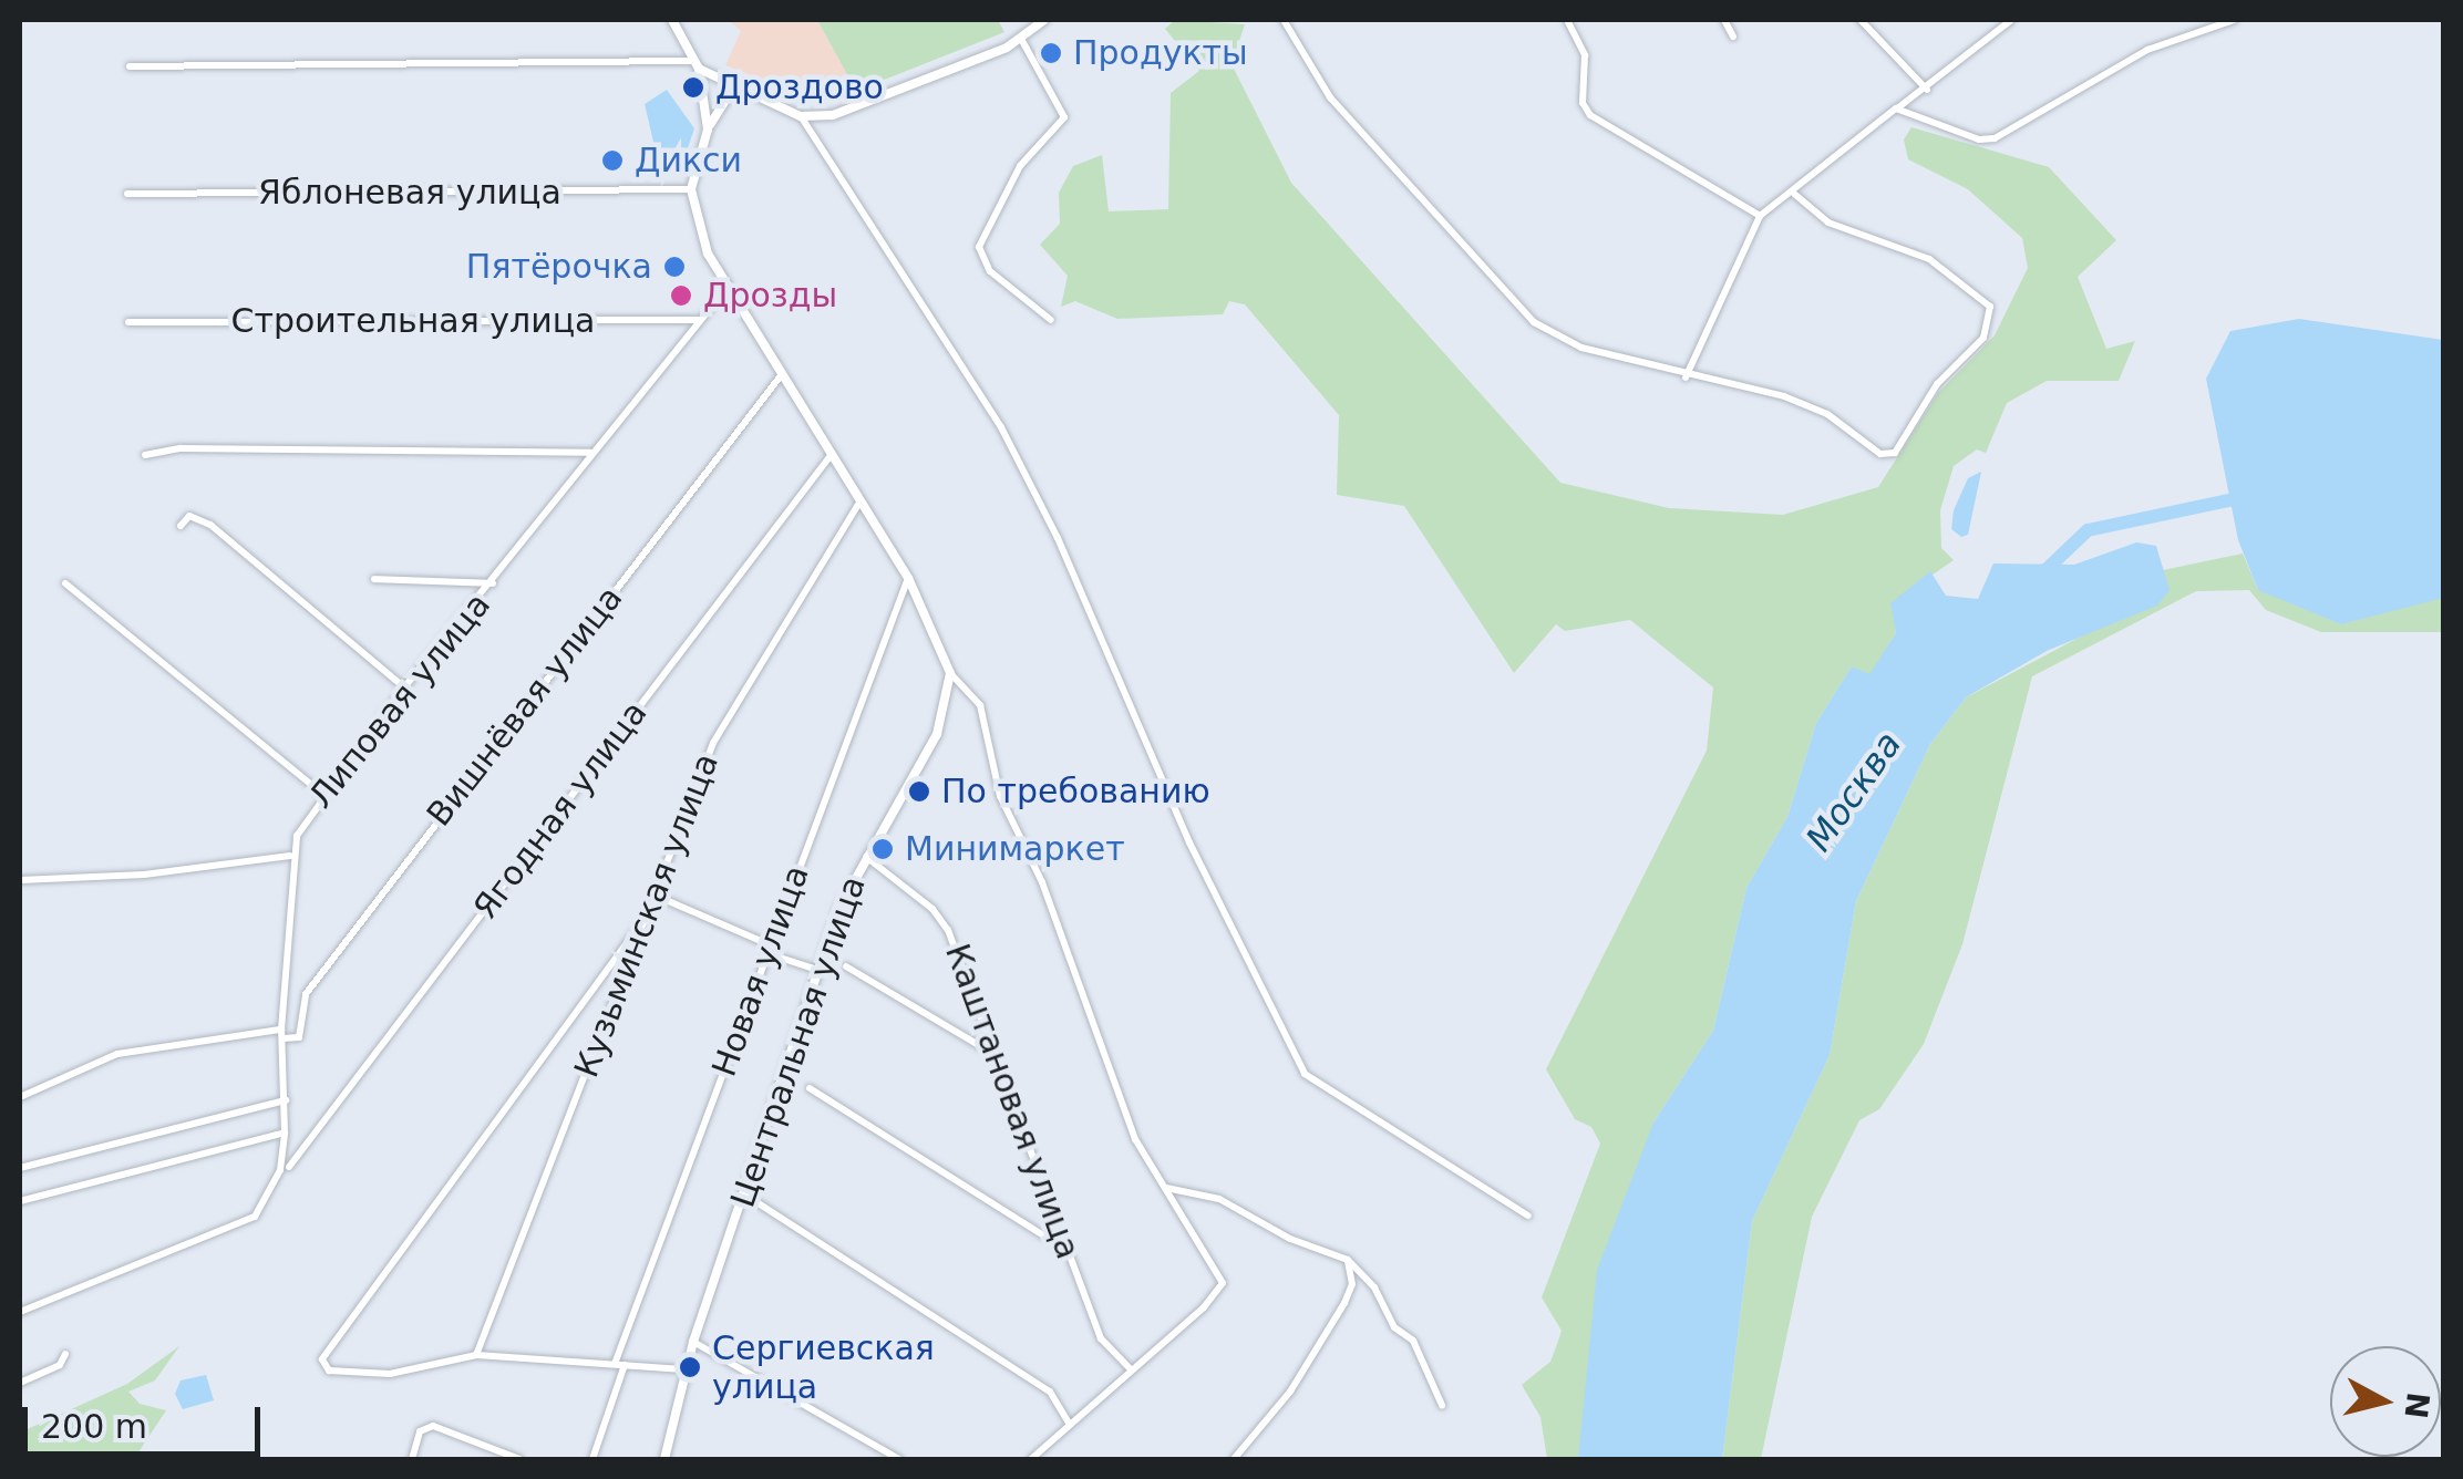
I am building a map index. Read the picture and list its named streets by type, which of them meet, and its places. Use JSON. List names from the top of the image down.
{
  "streets": {
    "street": [
      "Яблоневая улица",
      "Строительная улица",
      "Липовая улица",
      "Вишнёвая улица",
      "Ягодная улица",
      "Кузьминская улица",
      "Новая улица",
      "Центральная улица",
      "Каштановая улица"
    ]
  },
  "crossings": [
    ["Строительная улица", "Липовая улица"],
    ["Липовая улица", "Вишнёвая улица"],
    ["Центральная улица", "Каштановая улица"]
  ],
  "water": ["Москва"],
  "places": [
    "Продукты",
    "Дроздово",
    "Дикси",
    "Пятёрочка",
    "Дрозды",
    "По требованию",
    "Минимаркет",
    "Сергиевская улица"
  ],
  "scale_bar": "200 m",
  "north": "right"
}
